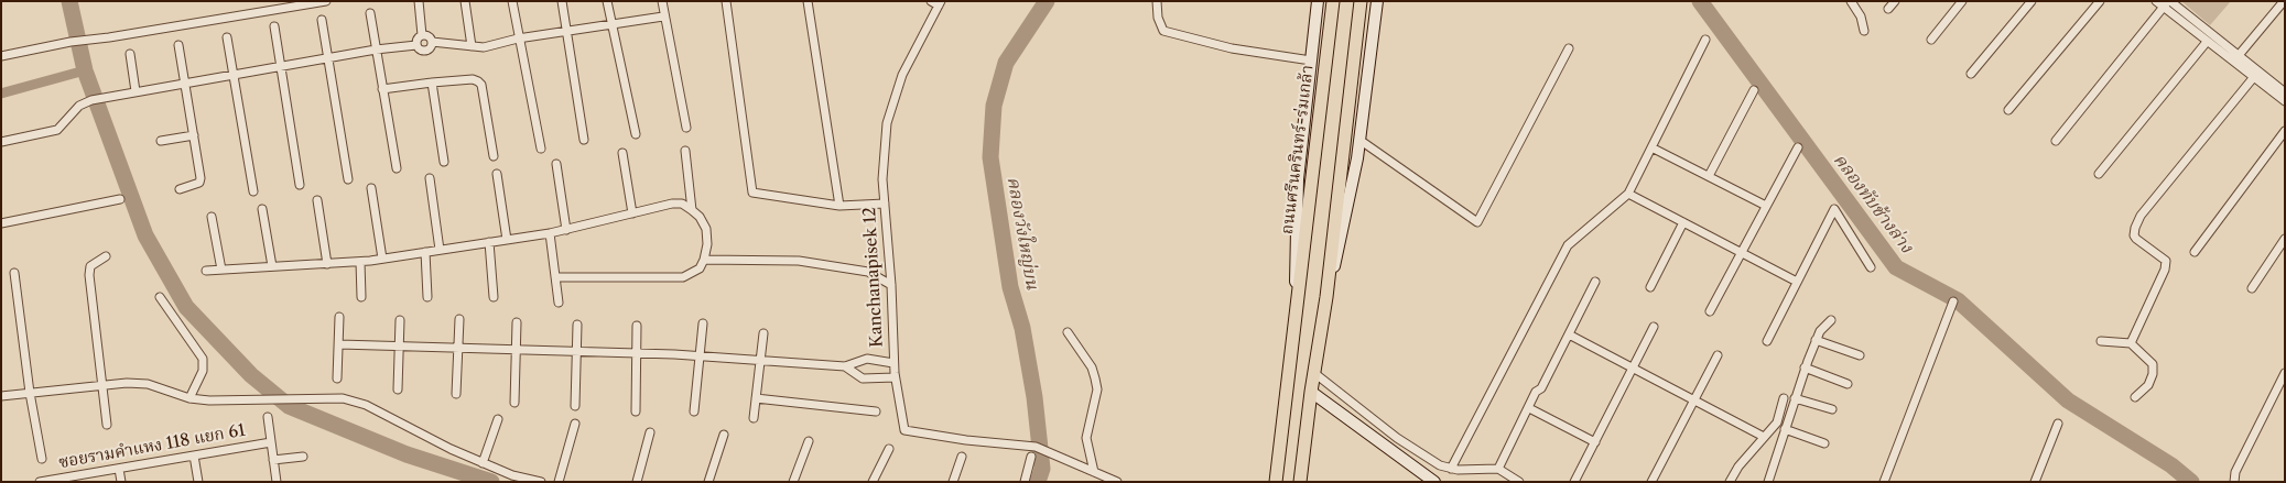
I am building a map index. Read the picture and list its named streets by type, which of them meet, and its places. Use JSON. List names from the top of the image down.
{
  "streets": {
    "main road": ["ถนนศรีนครินทร์-ร่มเกล้า"],
    "street": ["Kanchanapisek 12", "ซอยรามคำแหง 118 แยก 61"]
  },
  "water": ["คลองทับช้างล่าง", "คลองวังใหญ่บน"]
}
